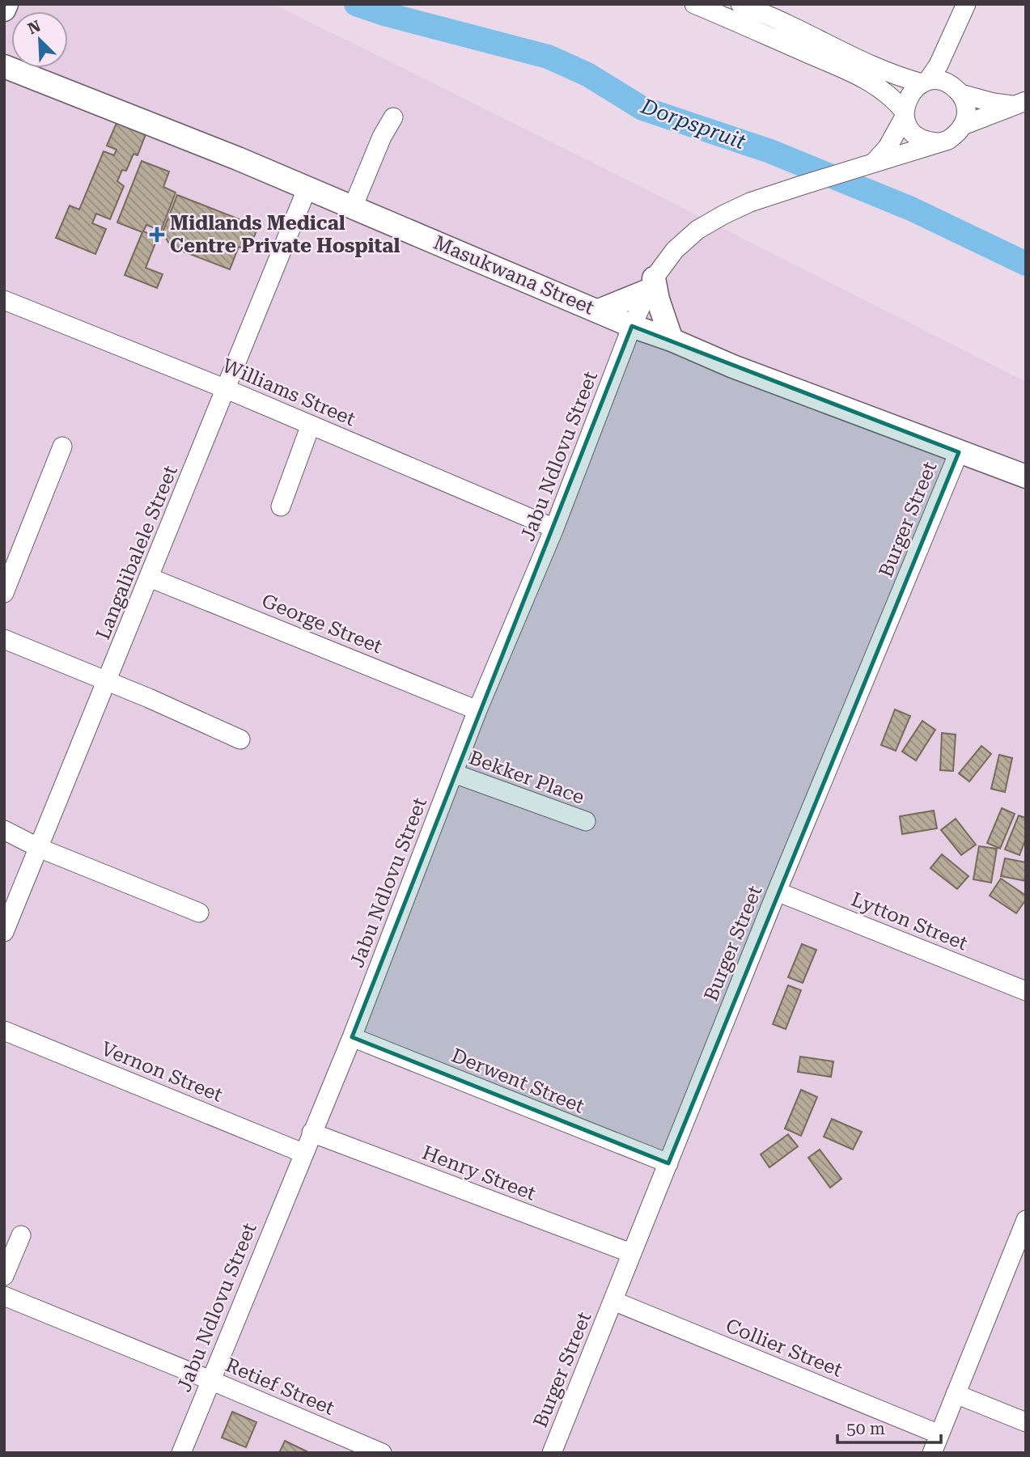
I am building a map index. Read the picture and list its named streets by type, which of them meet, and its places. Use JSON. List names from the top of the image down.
{
  "streets": {
    "main road": ["Masukwana Street"],
    "street": [
      "Williams Street",
      "Jabu Ndlovu Street",
      "Burger Street",
      "Langalibalele Street",
      "George Street",
      "Bekker Place",
      "Lytton Street",
      "Vernon Street",
      "Derwent Street",
      "Henry Street",
      "Collier Street",
      "Retief Street"
    ]
  },
  "crossings": [
    ["Masukwana Street", "Jabu Ndlovu Street"],
    ["Masukwana Street", "Burger Street"],
    ["Masukwana Street", "Langalibalele Street"],
    ["Williams Street", "Jabu Ndlovu Street"],
    ["Williams Street", "Langalibalele Street"],
    ["Jabu Ndlovu Street", "George Street"],
    ["Jabu Ndlovu Street", "Bekker Place"],
    ["Jabu Ndlovu Street", "Vernon Street"],
    ["Jabu Ndlovu Street", "Derwent Street"],
    ["Jabu Ndlovu Street", "Henry Street"],
    ["Jabu Ndlovu Street", "Retief Street"],
    ["Burger Street", "Lytton Street"],
    ["Burger Street", "Derwent Street"],
    ["Burger Street", "Henry Street"],
    ["Burger Street", "Collier Street"],
    ["Langalibalele Street", "George Street"]
  ],
  "water": ["Dorpspruit"],
  "places": {
    "health": ["Midlands Medical Centre Private Hospital"]
  },
  "scale_bar": "50 m",
  "north": "top left"
}
